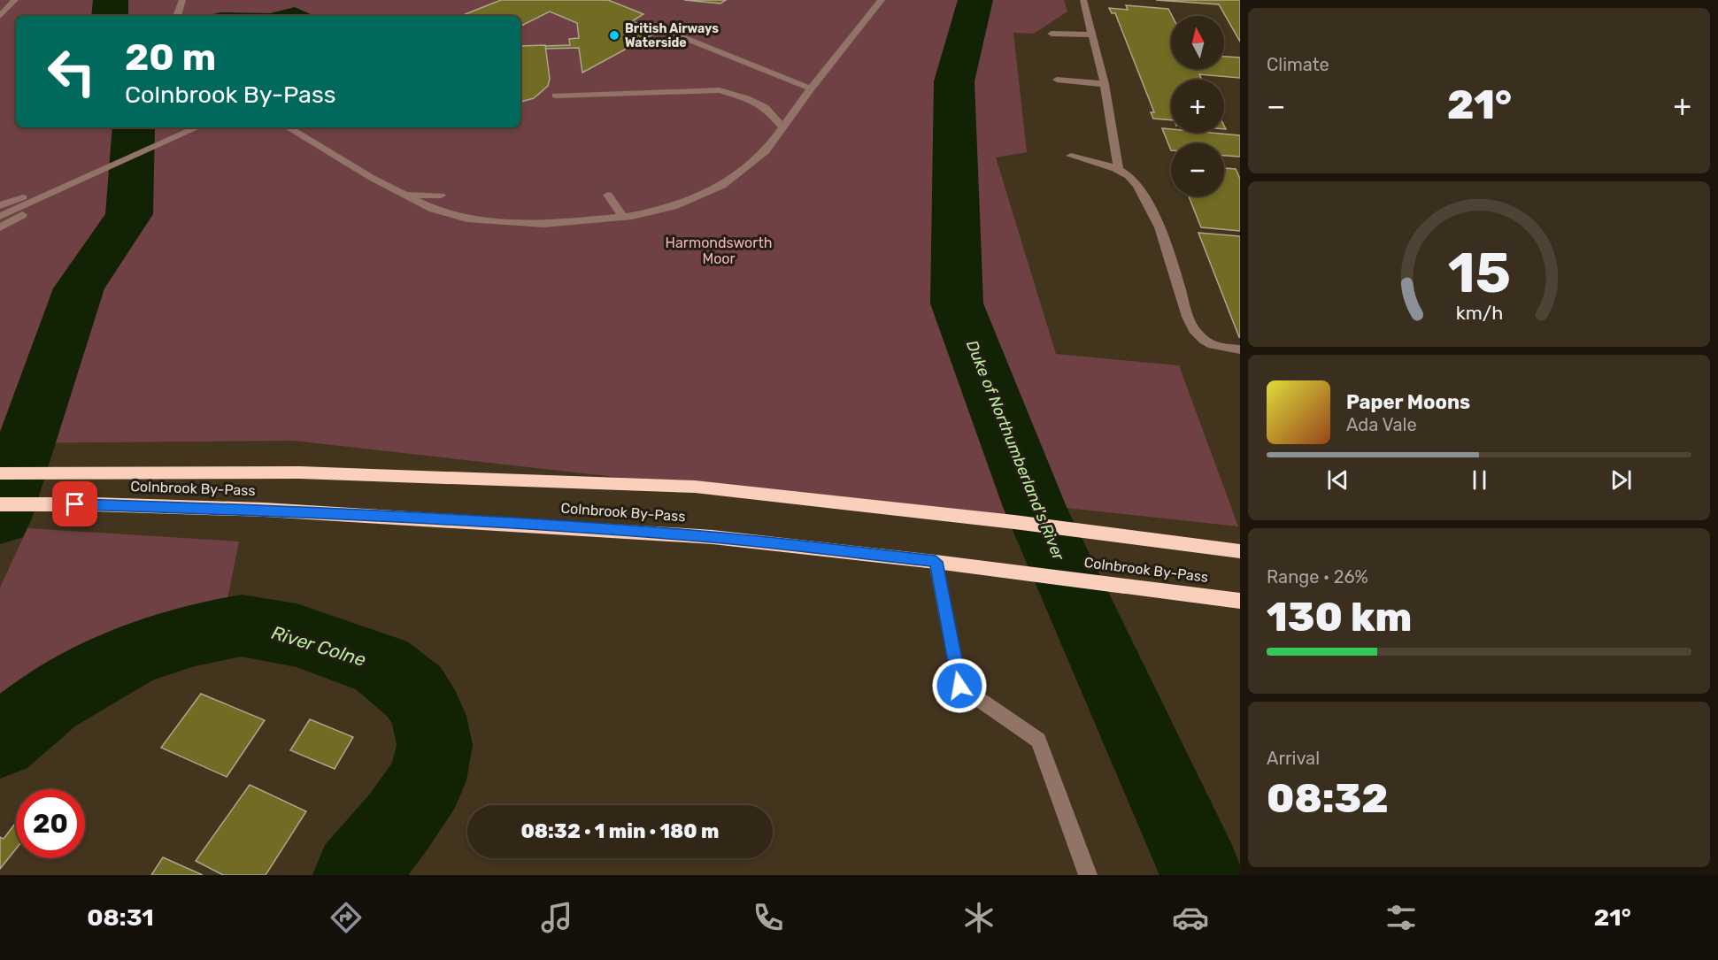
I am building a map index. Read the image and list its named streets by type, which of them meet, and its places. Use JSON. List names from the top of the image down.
{
  "streets": {
    "highway": ["Colnbrook By-Pass"]
  },
  "water": ["Duke of Northumberland's River", "River Colne"],
  "parks": ["Harmondsworth Moor"],
  "places": ["British Airways Waterside"],
  "north": "top",
  "page": {
    "tile": [
      "Climate",
      ["Range · 26%", "130 km"],
      ["Arrival", "08:32"]
    ],
    "map_buttons": ["+", "−"],
    "turn": ["20 m", "Colnbrook By-Pass"],
    "heat": ["−", "21°", "+"],
    "song": ["Paper Moons", "Ada Vale"],
    "limit": "20",
    "trip": "08:32 · 1 min · 180 m",
    "tabs": ["08:31", "21°"],
    "gauge": ["15", "km/h"]
  }
}
